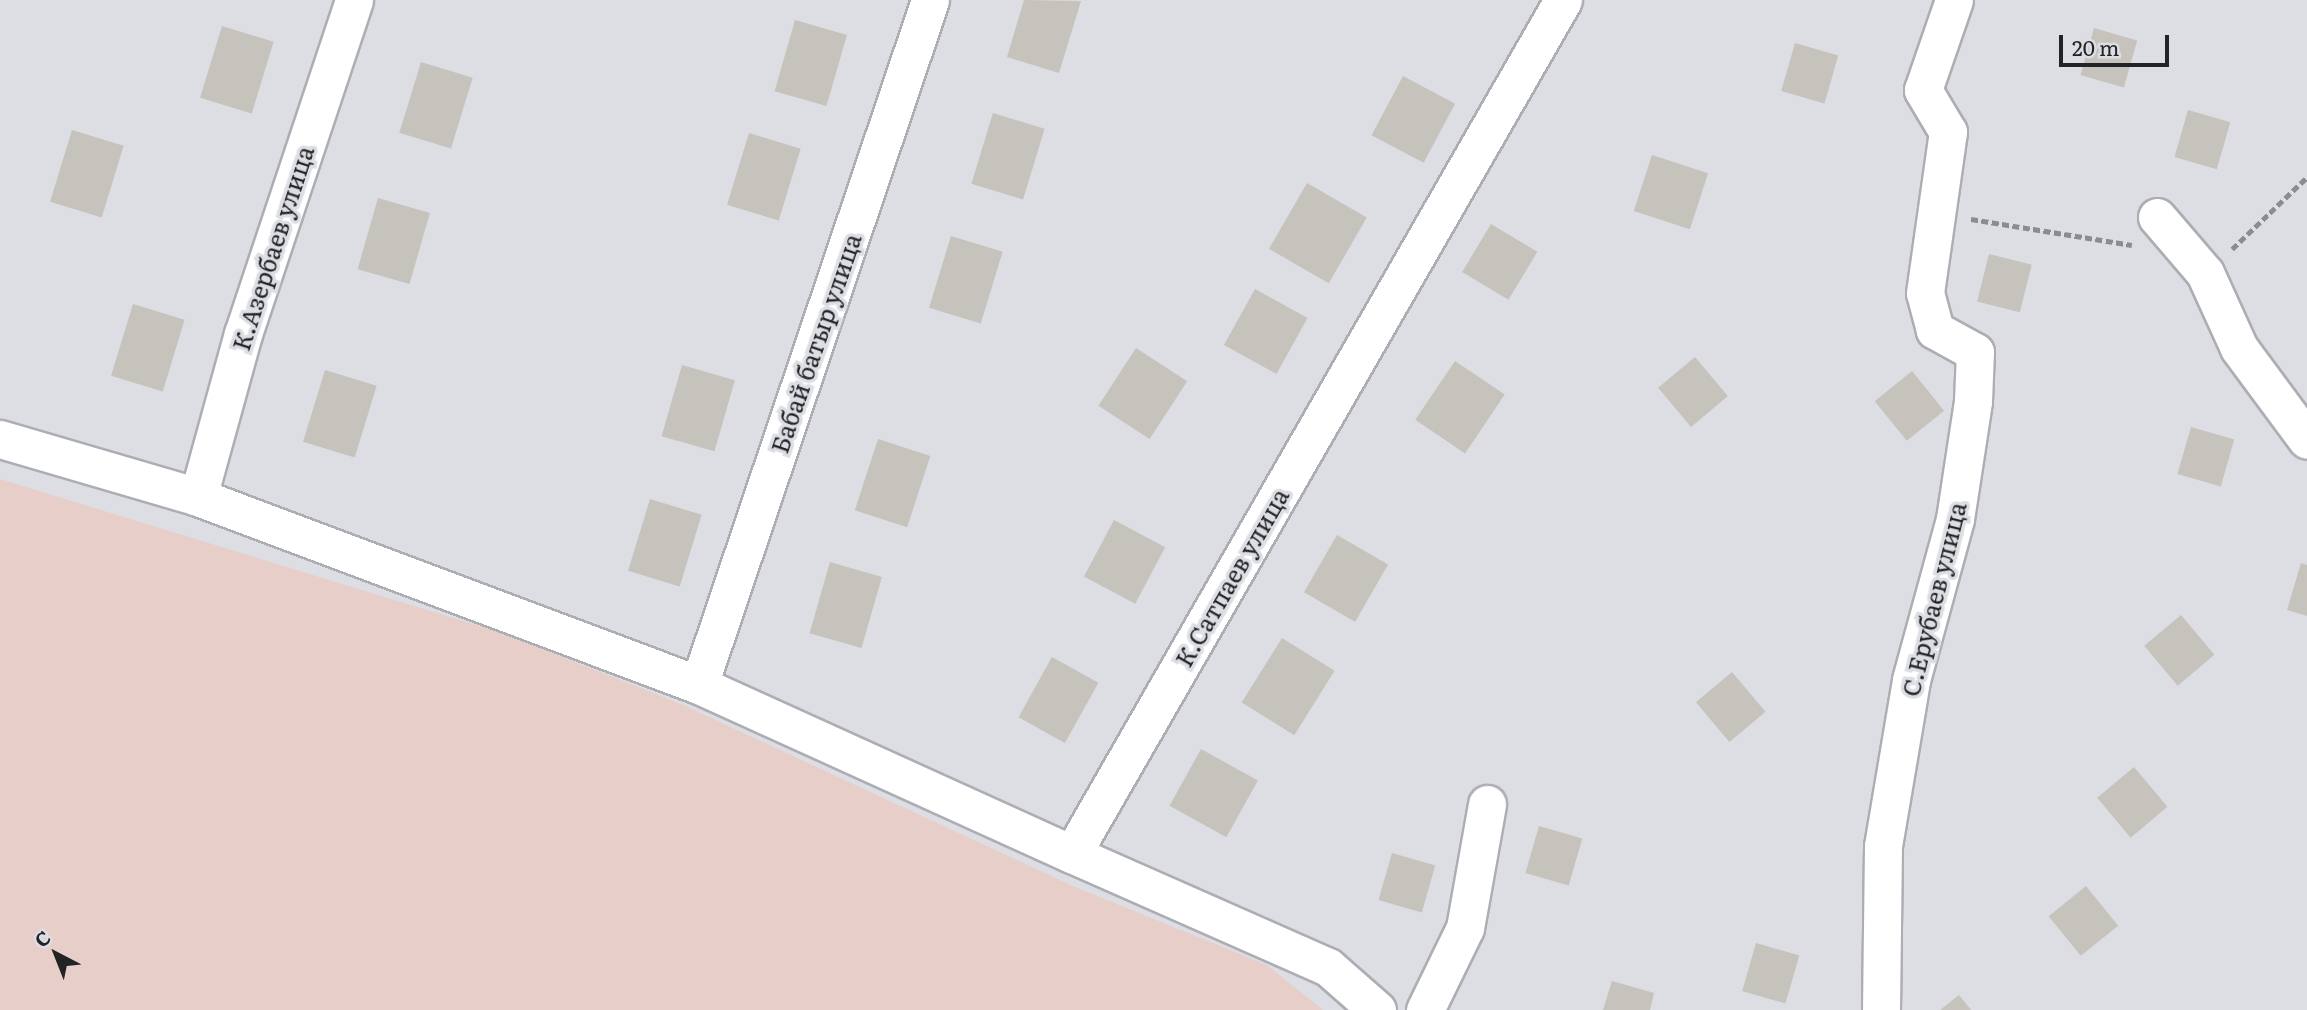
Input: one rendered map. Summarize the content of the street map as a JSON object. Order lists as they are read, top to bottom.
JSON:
{
  "streets": {
    "street": [
      "К.Азербаев улица",
      "Бабай батыр улица",
      "К.Сатпаев улица",
      "С.Ерубаев улица"
    ]
  },
  "scale_bar": "20 m",
  "north": "top left"
}
